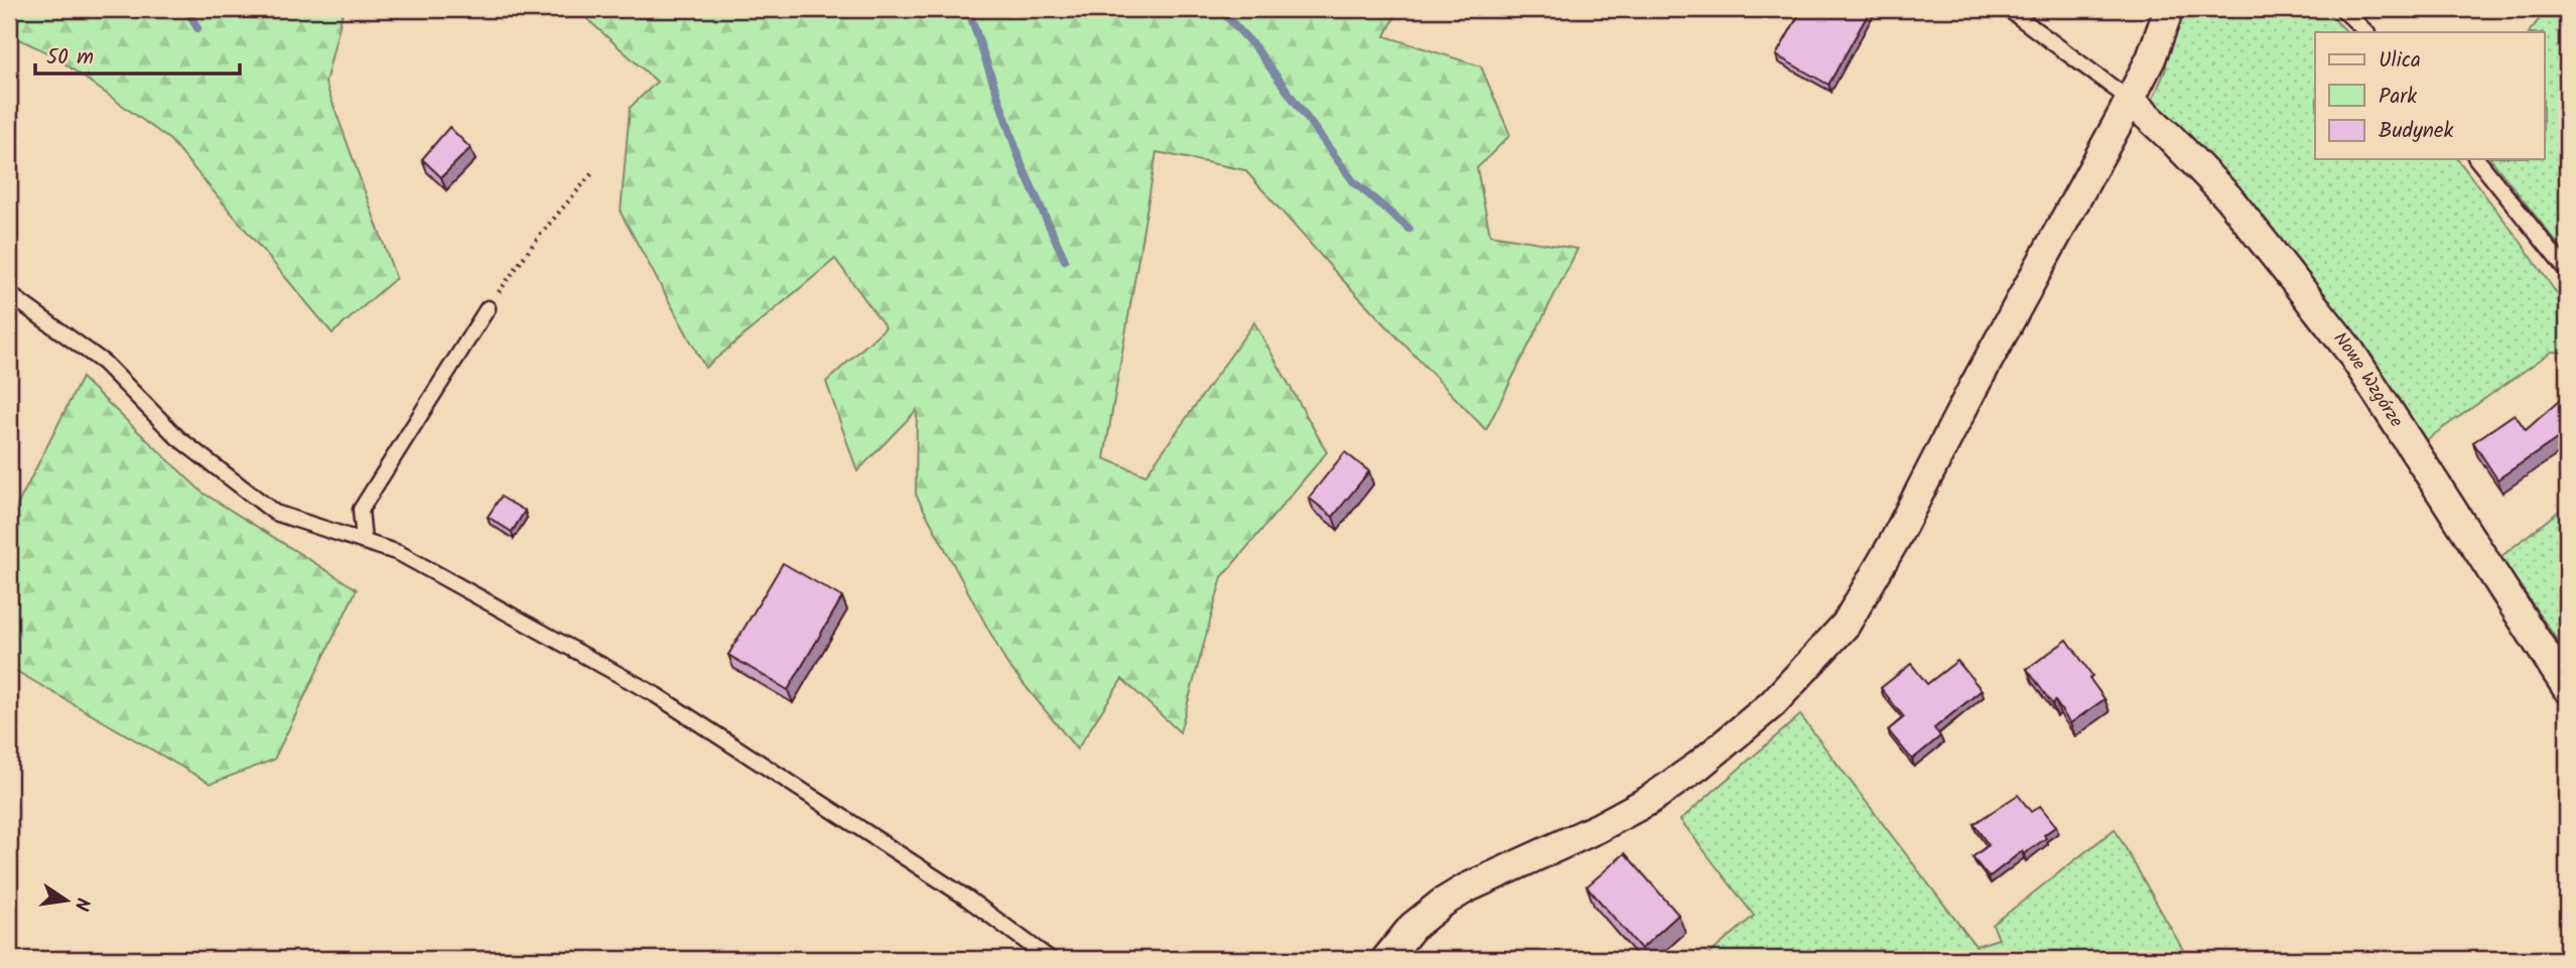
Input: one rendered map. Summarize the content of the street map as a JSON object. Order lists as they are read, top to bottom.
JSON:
{
  "streets": {
    "street": ["Nowe Wzgórze"]
  },
  "legend": ["Ulica", "Park", "Budynek"],
  "scale_bar": "50 m",
  "north": "right"
}
